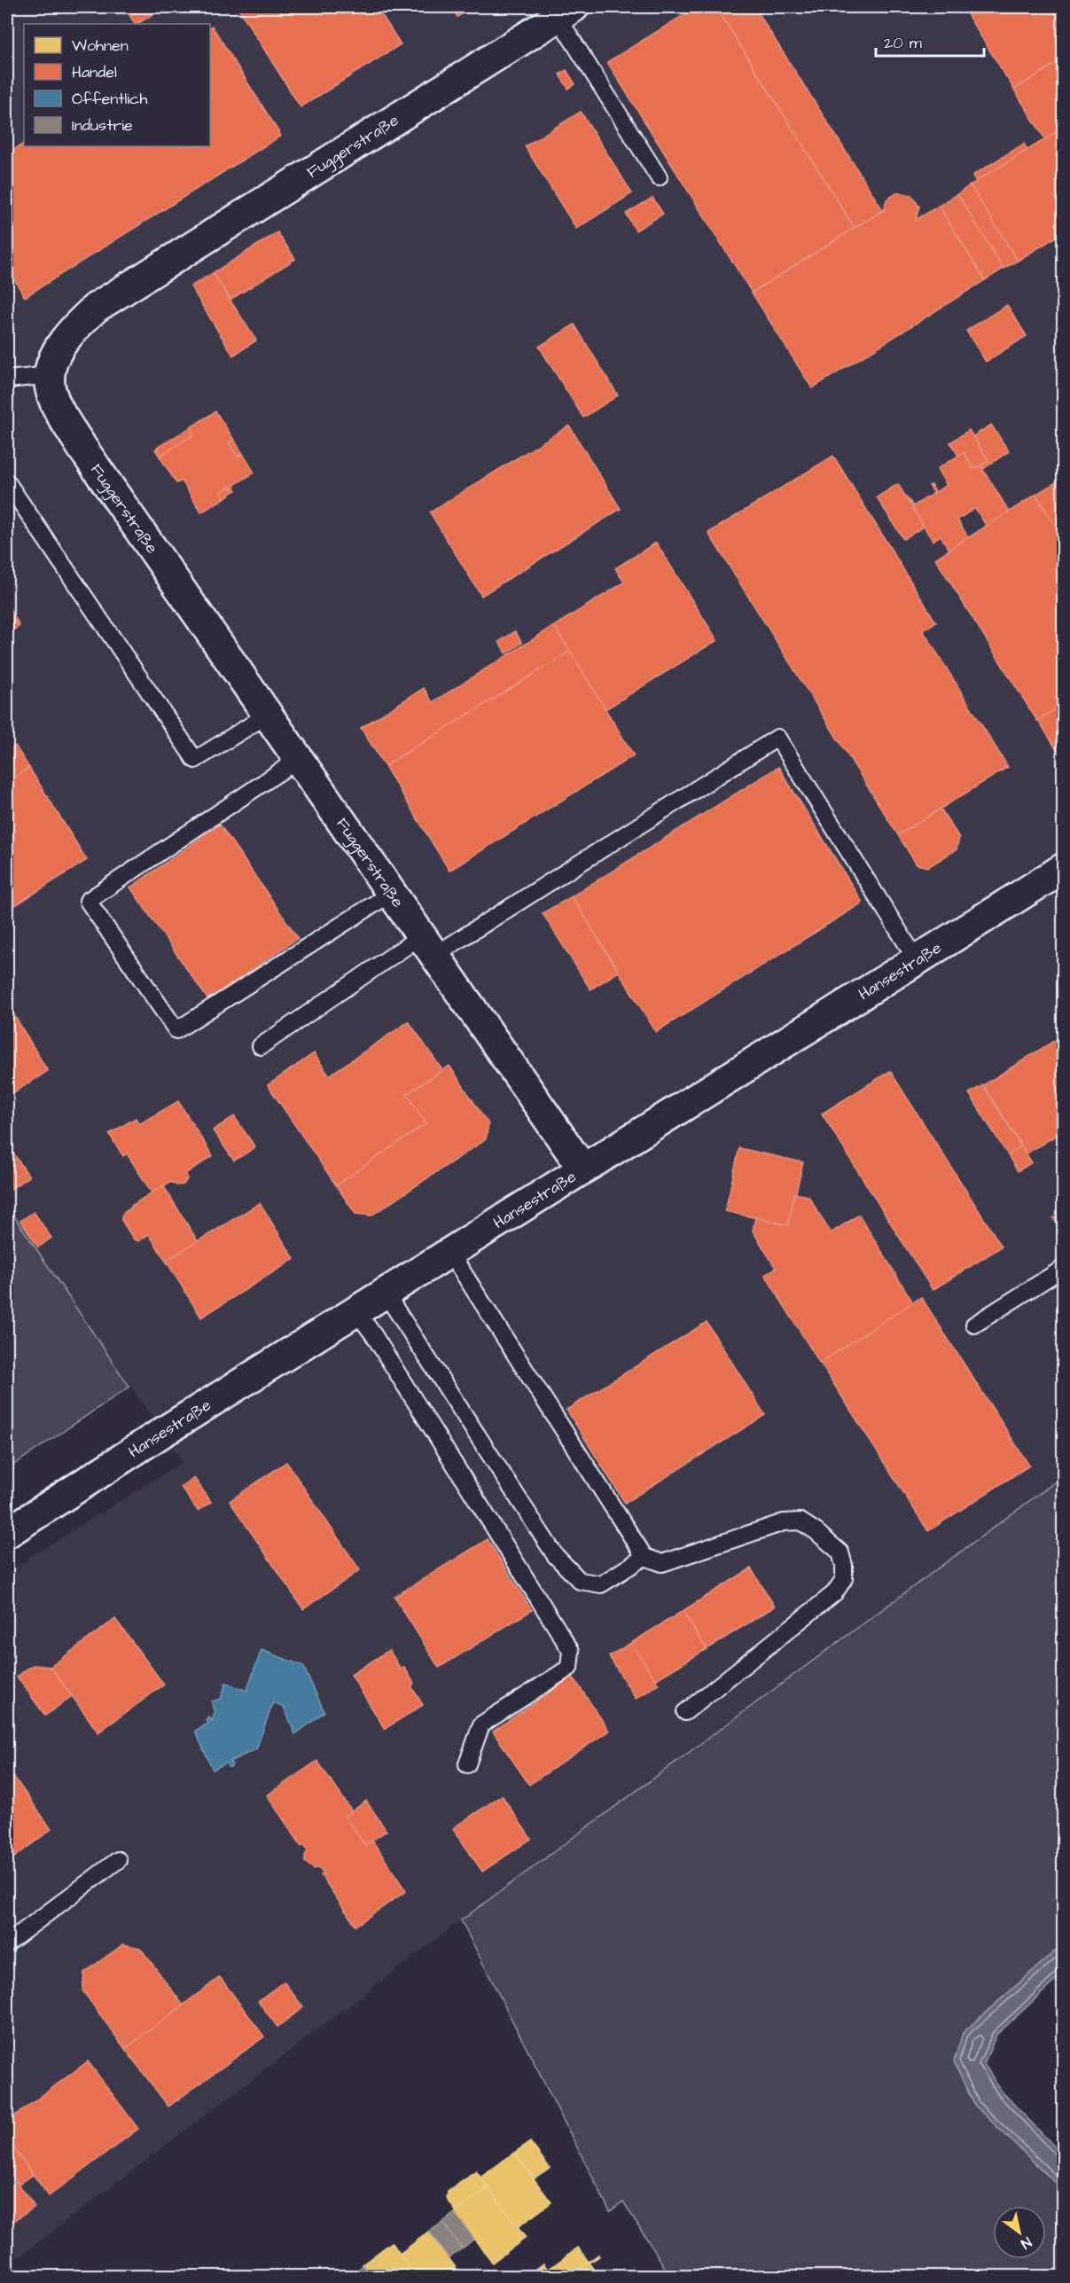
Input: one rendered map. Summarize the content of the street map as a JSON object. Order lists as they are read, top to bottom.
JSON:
{
  "streets": {
    "street": ["Fuggerstraße", "Hansestraße"]
  },
  "crossings": [
    ["Fuggerstraße", "Hansestraße"]
  ],
  "legend": [
    "Wohnen",
    "Handel",
    "Öffentlich",
    "Industrie"
  ],
  "scale_bar": "20 m",
  "north": "bottom right"
}
